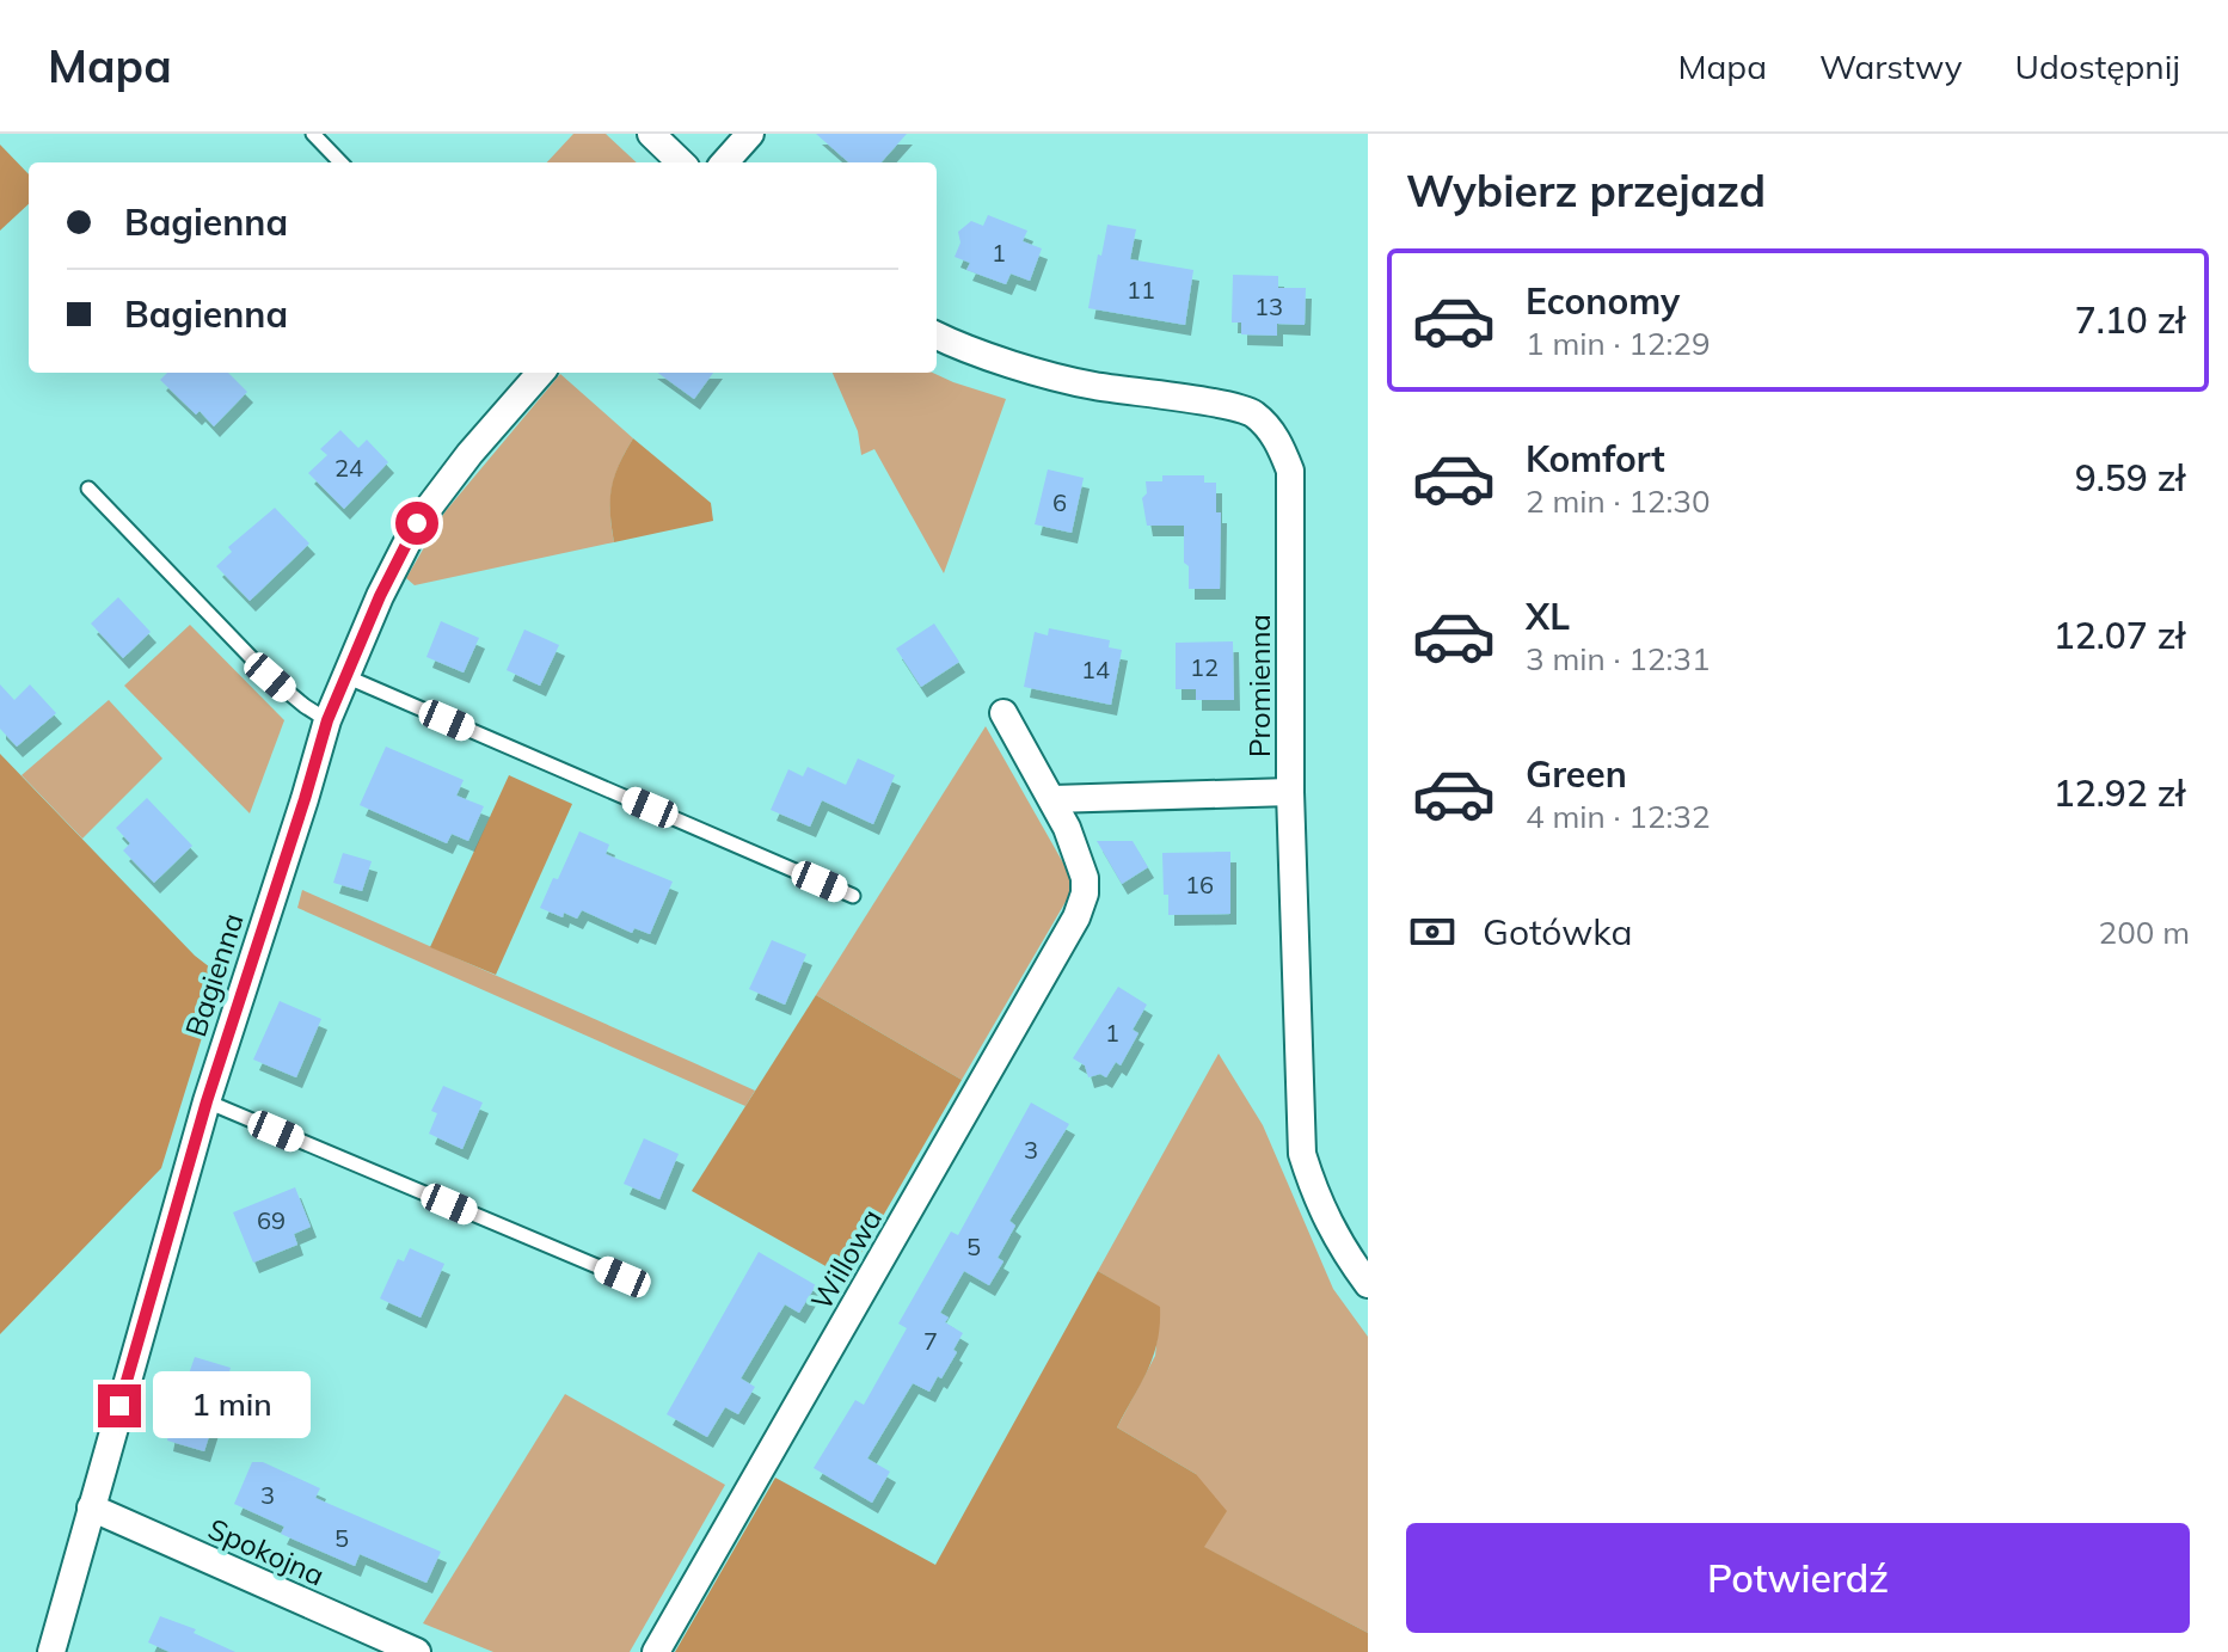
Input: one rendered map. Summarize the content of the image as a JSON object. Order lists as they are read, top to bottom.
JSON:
{
  "streets": {
    "street": [
      "Promienna",
      "Bagienna",
      "Willowa",
      "Spokojna"
    ]
  },
  "crossings": [
    ["Bagienna", "Spokojna"]
  ],
  "house_numbers": [
    "1",
    "11",
    "13",
    "24",
    "6",
    "12",
    "14",
    "16",
    "1",
    "3",
    "69",
    "5",
    "7",
    "3",
    "5"
  ],
  "page": {
    "header": "Mapa",
    "nav": ["Mapa", "Warstwy", "Udostępnij"],
    "heading": "Wybierz przejazd",
    "banner": ["Bagienna", "Bagienna"],
    "list": [
      {
        "name": "Economy",
        "note": "1 min · 12:29",
        "value": "7.10 zł"
      },
      {
        "name": "Komfort",
        "note": "2 min · 12:30",
        "value": "9.59 zł"
      },
      {
        "name": "XL",
        "note": "3 min · 12:31",
        "value": "12.07 zł"
      },
      {
        "name": "Green",
        "note": "4 min · 12:32",
        "value": "12.92 zł"
      }
    ],
    "pay": ["Gotówka", "200 m"],
    "bubble": "1 min",
    "buttons": "Potwierdź"
  }
}
